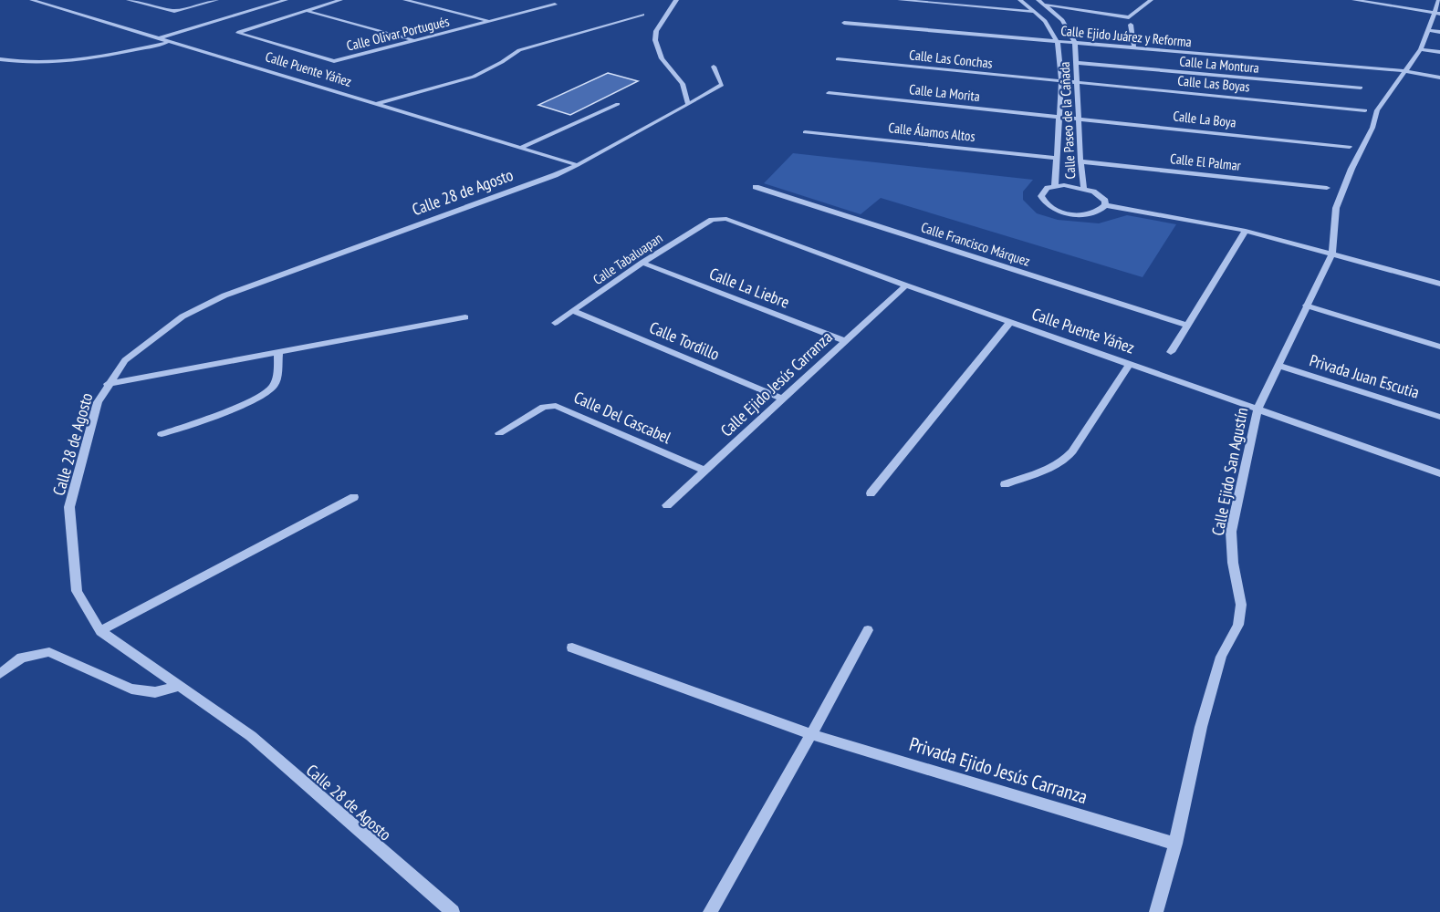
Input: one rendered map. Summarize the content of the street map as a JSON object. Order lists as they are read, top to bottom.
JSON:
{
  "streets": {
    "street": [
      "Calle Olivar Portugués",
      "Calle Ejido Juárez y Reforma",
      "Calle Las Conchas",
      "Calle La Montura",
      "Calle Puente Yáñez",
      "Calle Las Boyas",
      "Calle La Morita",
      "Calle La Boya",
      "Calle Paseo de la Cañada",
      "Calle Álamos Altos",
      "Calle El Palmar",
      "Calle 28 de Agosto",
      "Calle Francisco Márquez",
      "Calle Tabaluapan",
      "Calle La Liebre",
      "Calle Tordillo",
      "Privada Juan Escutia",
      "Calle Ejido Jesús Carranza",
      "Calle Del Cascabel",
      "Calle Ejido San Agustín",
      "Privada Ejido Jesús Carranza"
    ]
  },
  "crossings": [
    ["Calle Ejido Juárez y Reforma", "Calle Paseo de la Cañada"],
    ["Calle Ejido Juárez y Reforma", "Calle Ejido San Agustín"],
    ["Calle Las Conchas", "Calle Las Boyas"],
    ["Calle Las Conchas", "Calle Paseo de la Cañada"],
    ["Calle La Montura", "Calle Paseo de la Cañada"],
    ["Calle Puente Yáñez", "Calle 28 de Agosto"],
    ["Calle Puente Yáñez", "Calle Tabaluapan"],
    ["Calle Puente Yáñez", "Calle Ejido Jesús Carranza"],
    ["Calle Puente Yáñez", "Calle Ejido San Agustín"],
    ["Calle Las Boyas", "Calle Paseo de la Cañada"],
    ["Calle La Morita", "Calle La Boya"],
    ["Calle La Morita", "Calle Paseo de la Cañada"],
    ["Calle La Boya", "Calle Paseo de la Cañada"],
    ["Calle Paseo de la Cañada", "Calle Álamos Altos"],
    ["Calle Paseo de la Cañada", "Calle El Palmar"],
    ["Calle Tabaluapan", "Calle La Liebre"],
    ["Calle Tabaluapan", "Calle Tordillo"],
    ["Calle La Liebre", "Calle Ejido Jesús Carranza"],
    ["Calle Tordillo", "Calle Ejido Jesús Carranza"],
    ["Privada Juan Escutia", "Calle Ejido San Agustín"],
    ["Calle Ejido Jesús Carranza", "Calle Del Cascabel"],
    ["Calle Ejido San Agustín", "Privada Ejido Jesús Carranza"]
  ]
}
